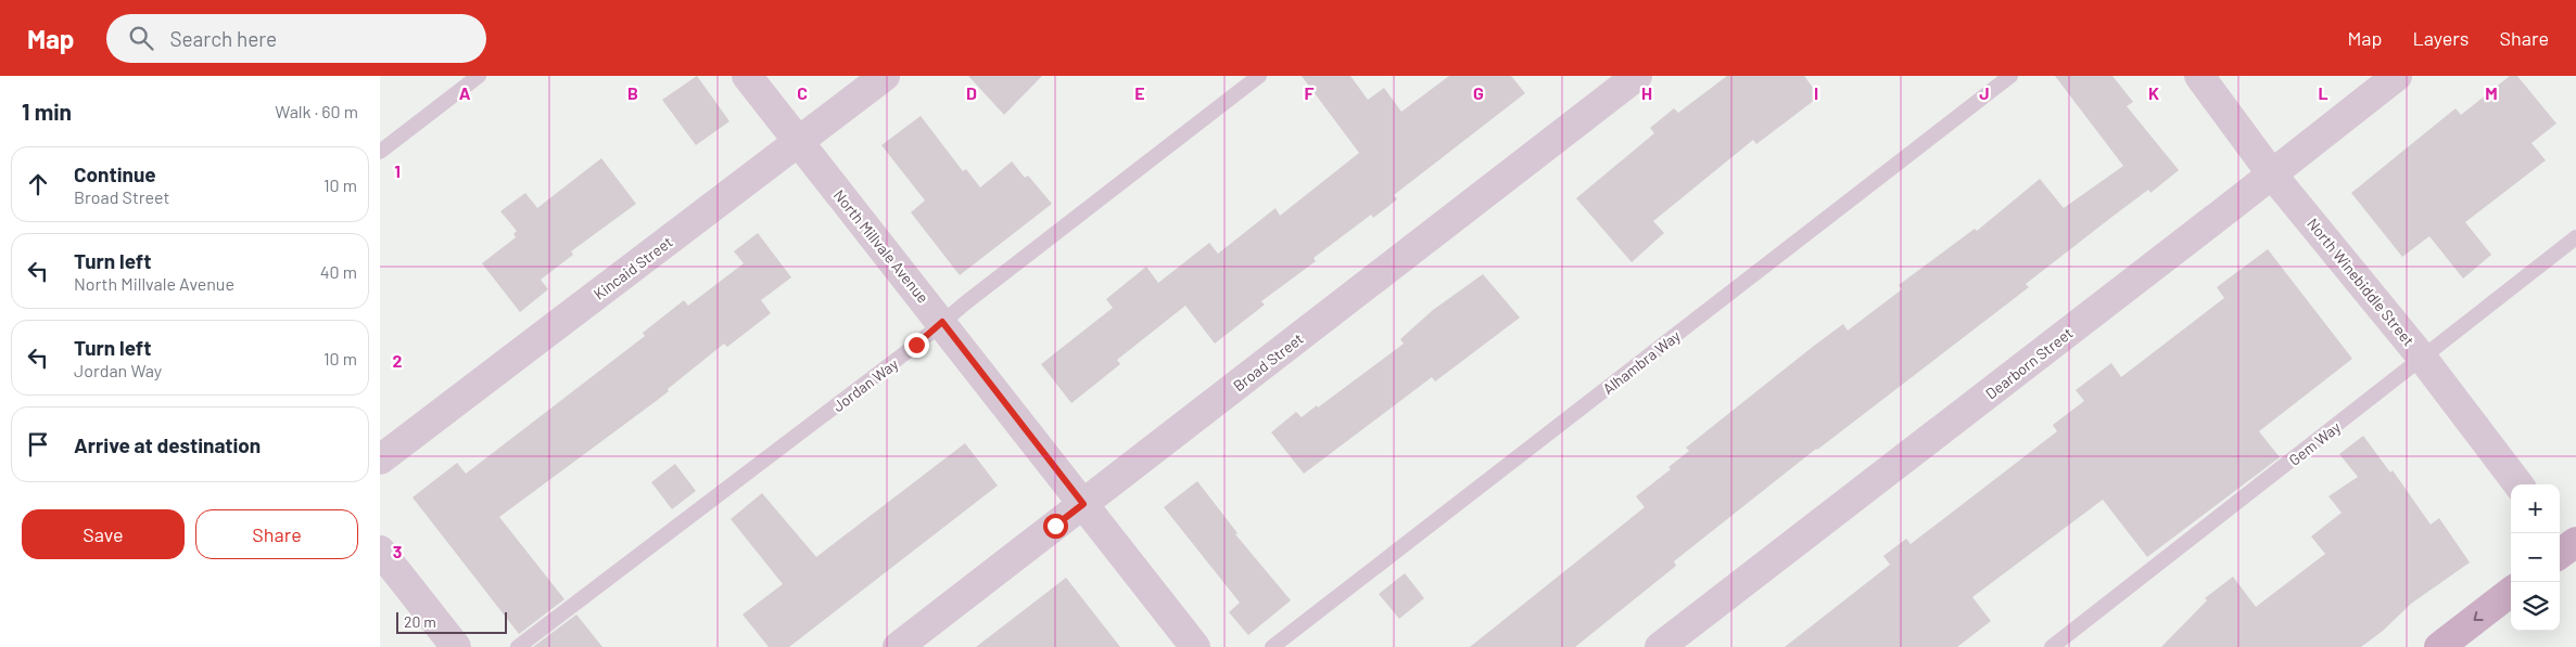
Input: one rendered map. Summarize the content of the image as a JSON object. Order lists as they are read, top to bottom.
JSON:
{
  "streets": {
    "street": [
      "North Millvale Avenue",
      "Kincaid Street",
      "North Winebiddle Street",
      "Broad Street",
      "Dearborn Street"
    ],
    "lane": ["Alhambra Way", "Jordan Way", "Gem Way"]
  },
  "crossings": [
    ["North Millvale Avenue", "Kincaid Street"],
    ["North Millvale Avenue", "Broad Street"],
    ["North Millvale Avenue", "Jordan Way"],
    ["North Winebiddle Street", "Dearborn Street"],
    ["North Winebiddle Street", "Gem Way"]
  ],
  "scale_bar": "20 m",
  "page": {
    "header": "Map",
    "search": "Search here",
    "nav": ["Map", "Layers", "Share"],
    "heading": ["1 min", "Walk · 60 m"],
    "list": [
      ["Continue", "Broad Street", "10 m"],
      ["Turn left", "North Millvale Avenue", "40 m"],
      ["Turn left", "Jordan Way", "10 m"],
      "Arrive at destination"
    ],
    "map_buttons": ["+", "−"],
    "buttons": ["Save", "Share"],
    "scale": "20 m"
  },
  "grid": {
    "columns": [
      "A",
      "B",
      "C",
      "D",
      "E",
      "F",
      "G",
      "H",
      "I",
      "J",
      "K",
      "L",
      "M"
    ],
    "rows": ["1", "2", "3"]
  }
}
